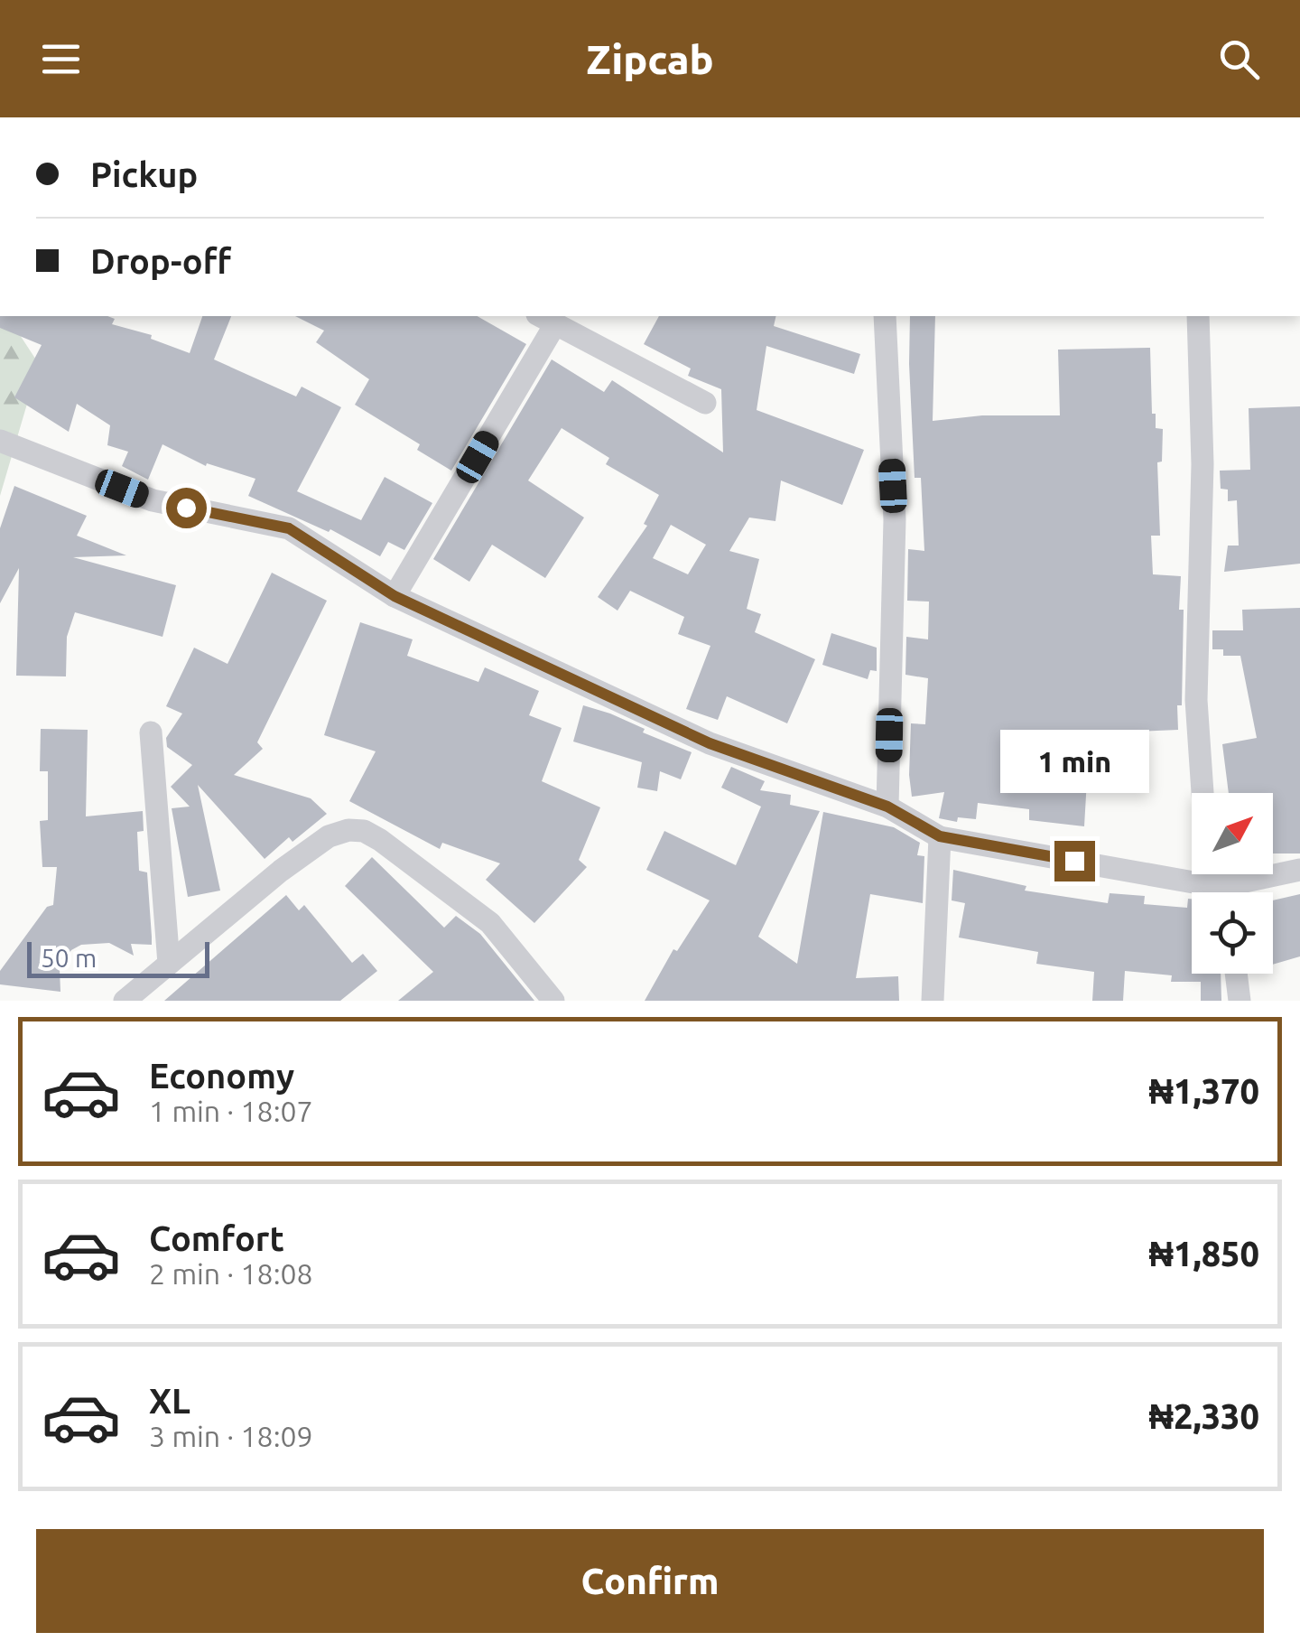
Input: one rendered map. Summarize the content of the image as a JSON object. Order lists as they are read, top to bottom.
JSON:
{
  "scale_bar": "50 m",
  "north": "top right",
  "page": {
    "header": "Zipcab",
    "banner": ["Pickup", "Drop-off"],
    "bubble": "1 min",
    "scale": "50 m",
    "list": [
      {
        "name": "Economy",
        "note": "1 min · 18:07",
        "value": "₦1,370"
      },
      {
        "name": "Comfort",
        "note": "2 min · 18:08",
        "value": "₦1,850"
      },
      {
        "name": "XL",
        "note": "3 min · 18:09",
        "value": "₦2,330"
      }
    ],
    "buttons": "Confirm"
  }
}
